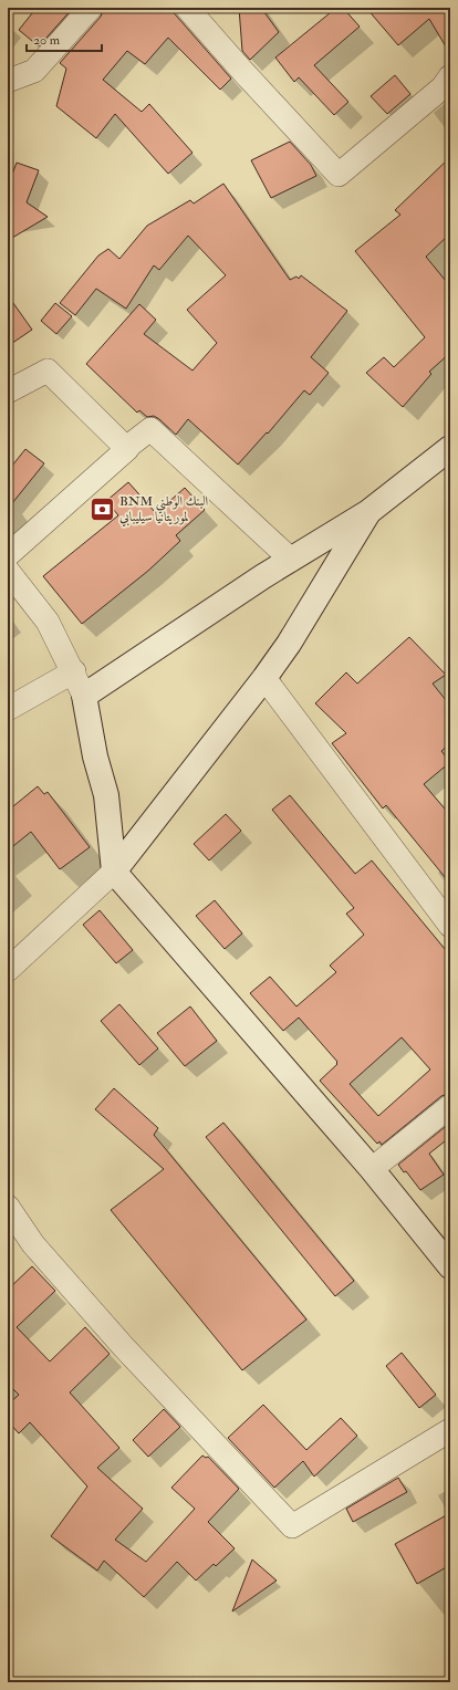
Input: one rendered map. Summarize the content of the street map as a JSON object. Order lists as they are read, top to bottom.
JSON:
{
  "places": {
    "bank": ["BNM البنك الوطني لموريتانيا سيليبابي"]
  },
  "scale_bar": "20 m"
}
